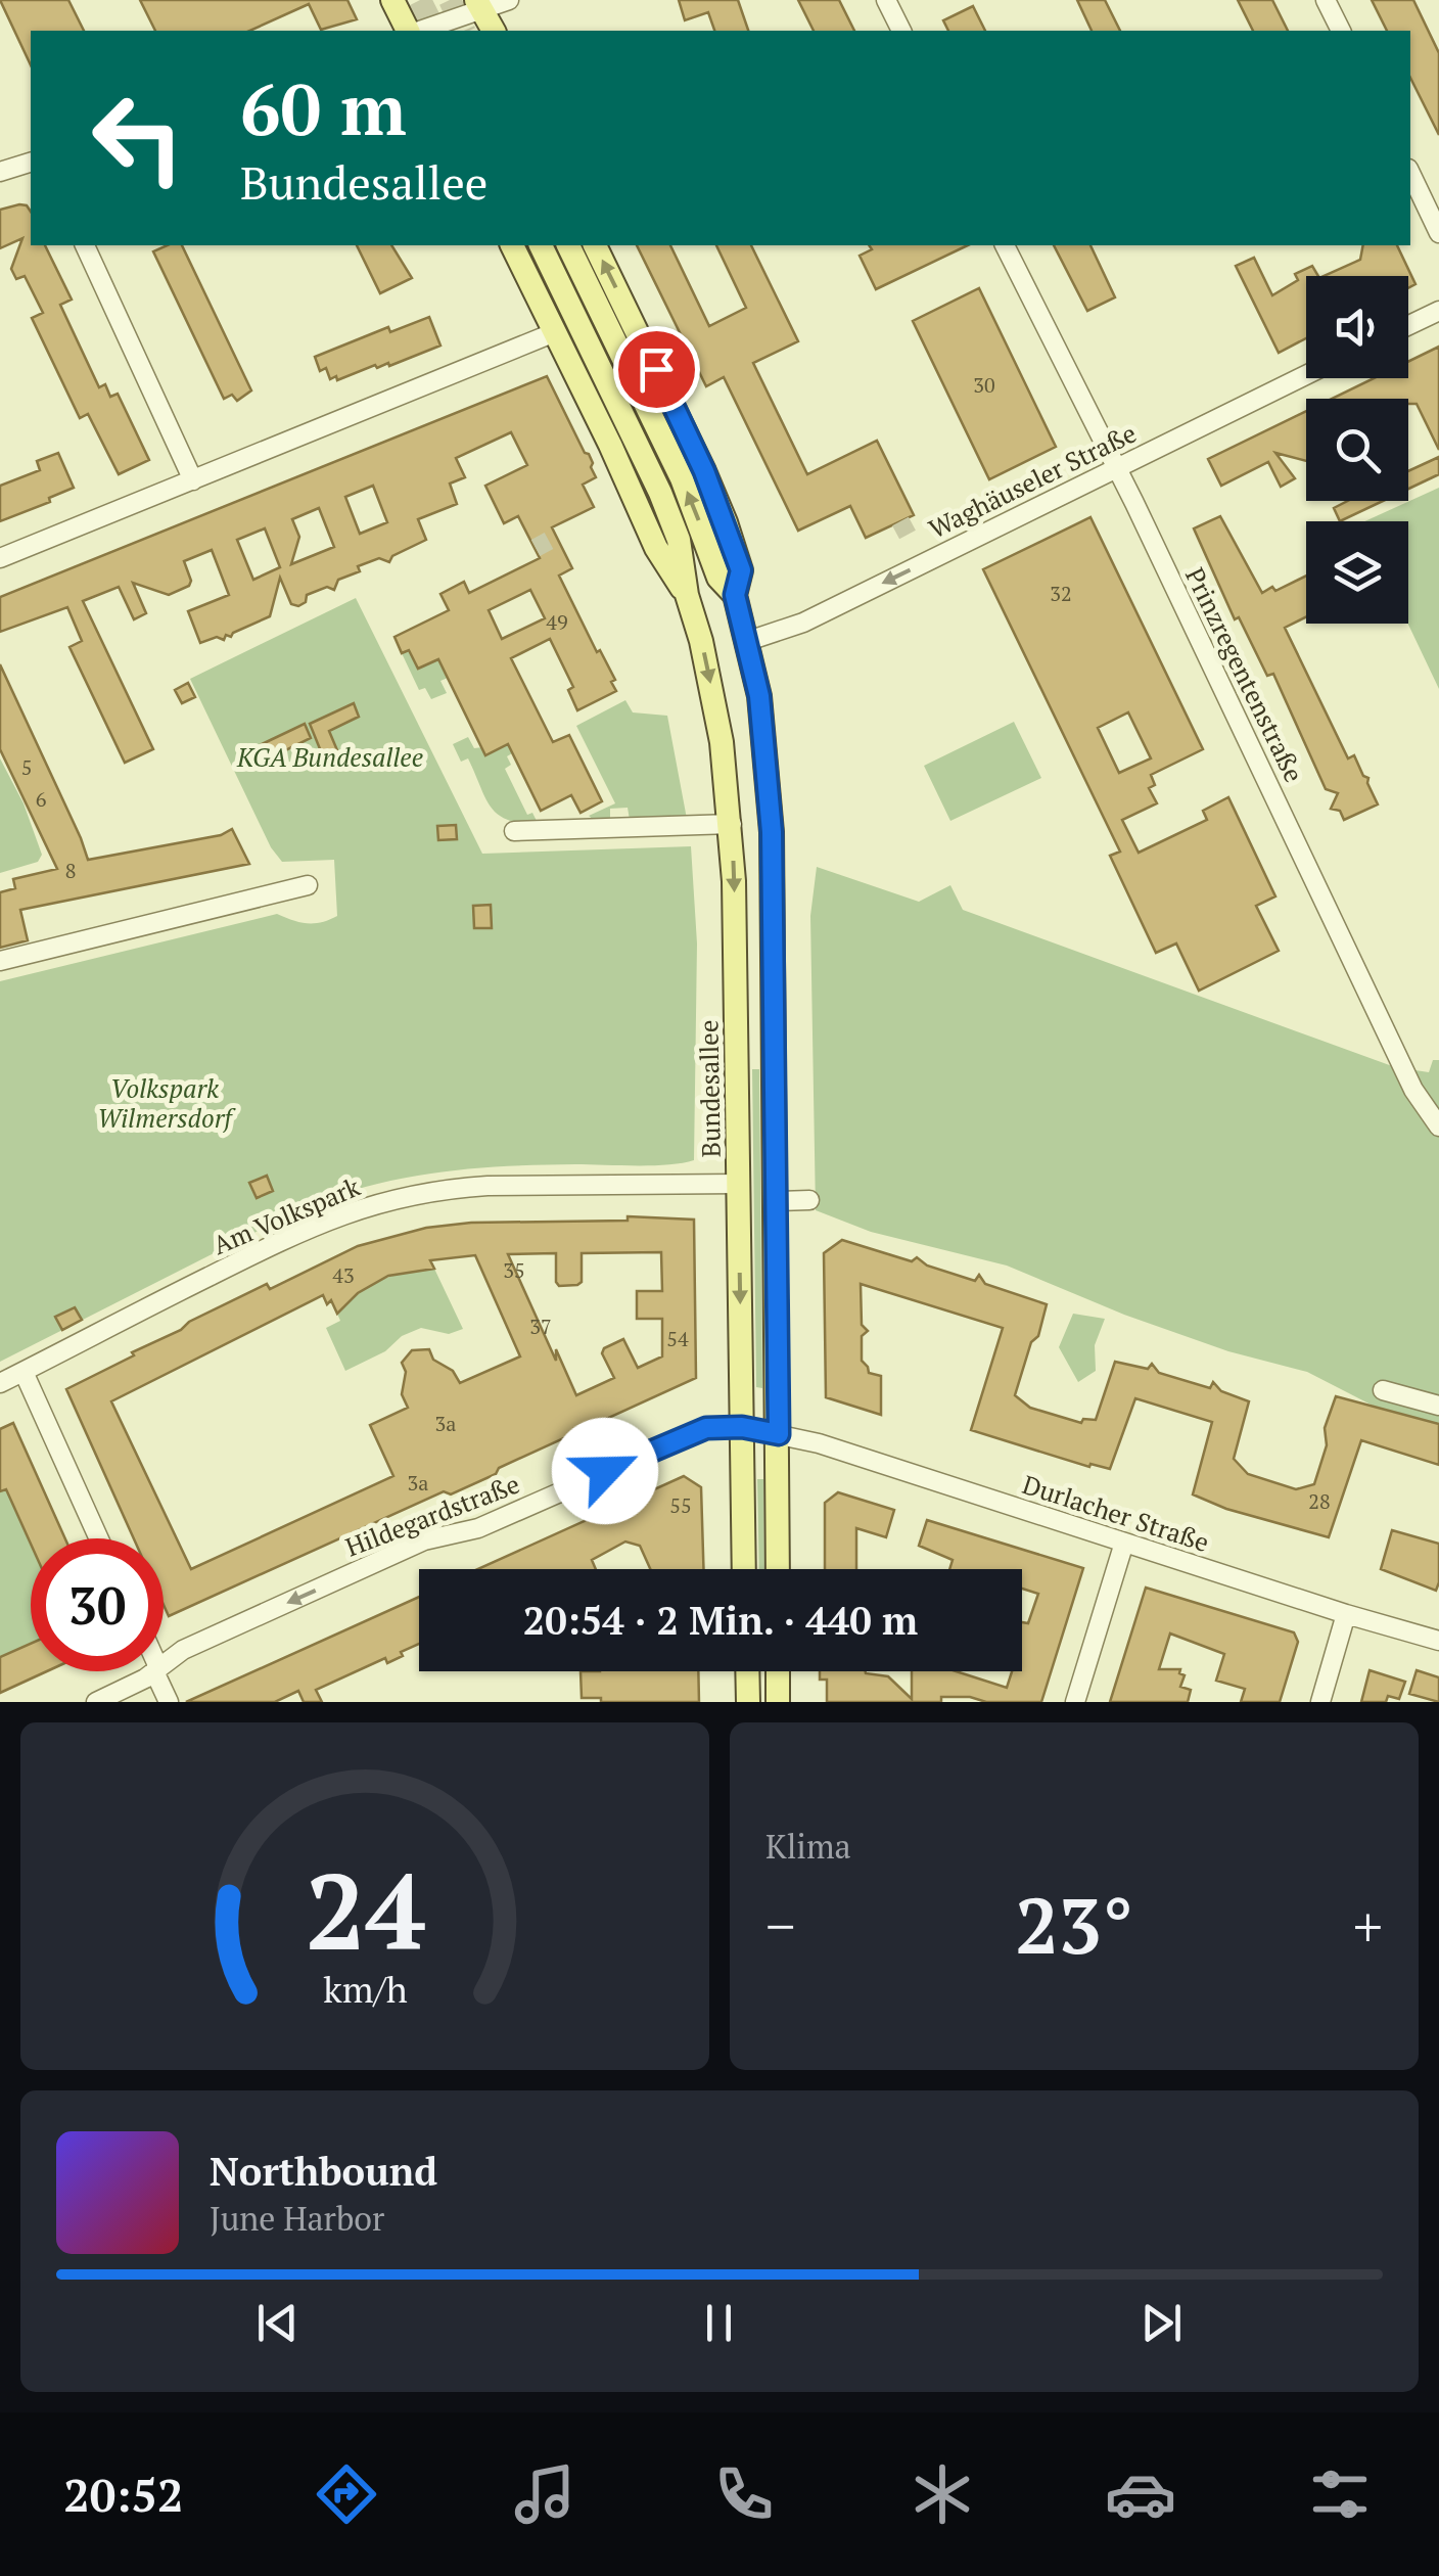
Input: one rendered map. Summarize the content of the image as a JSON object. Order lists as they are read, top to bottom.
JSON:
{
  "streets": {
    "main road": ["Bundesallee"],
    "street": [
      "Waghäuseler Straße",
      "Prinzregentenstraße",
      "Am Volkspark",
      "Durlacher Straße",
      "Hildegardstraße"
    ]
  },
  "crossings": [
    ["Waghäuseler Straße", "Prinzregentenstraße"],
    ["Bundesallee", "Am Volkspark"],
    ["Bundesallee", "Hildegardstraße"],
    ["Durlacher Straße", "Hildegardstraße"]
  ],
  "one_way": ["Waghäuseler Straße", "Hildegardstraße"],
  "parks": ["KGA Bundesallee", "Volkspark Wilmersdorf"],
  "house_numbers": [
    "30",
    "32",
    "49",
    "5",
    "6",
    "8",
    "35",
    "43",
    "37",
    "54",
    "3a",
    "3a",
    "28",
    "55"
  ],
  "page": {
    "turn": ["60 m", "Bundesallee"],
    "limit": "30",
    "trip": "20:54 · 2 Min. · 440 m",
    "tile": "Klima",
    "heat": ["−", "23°", "+"],
    "song": ["Northbound", "June Harbor"],
    "tabs": "20:52",
    "gauge": ["24", "km/h"]
  }
}
